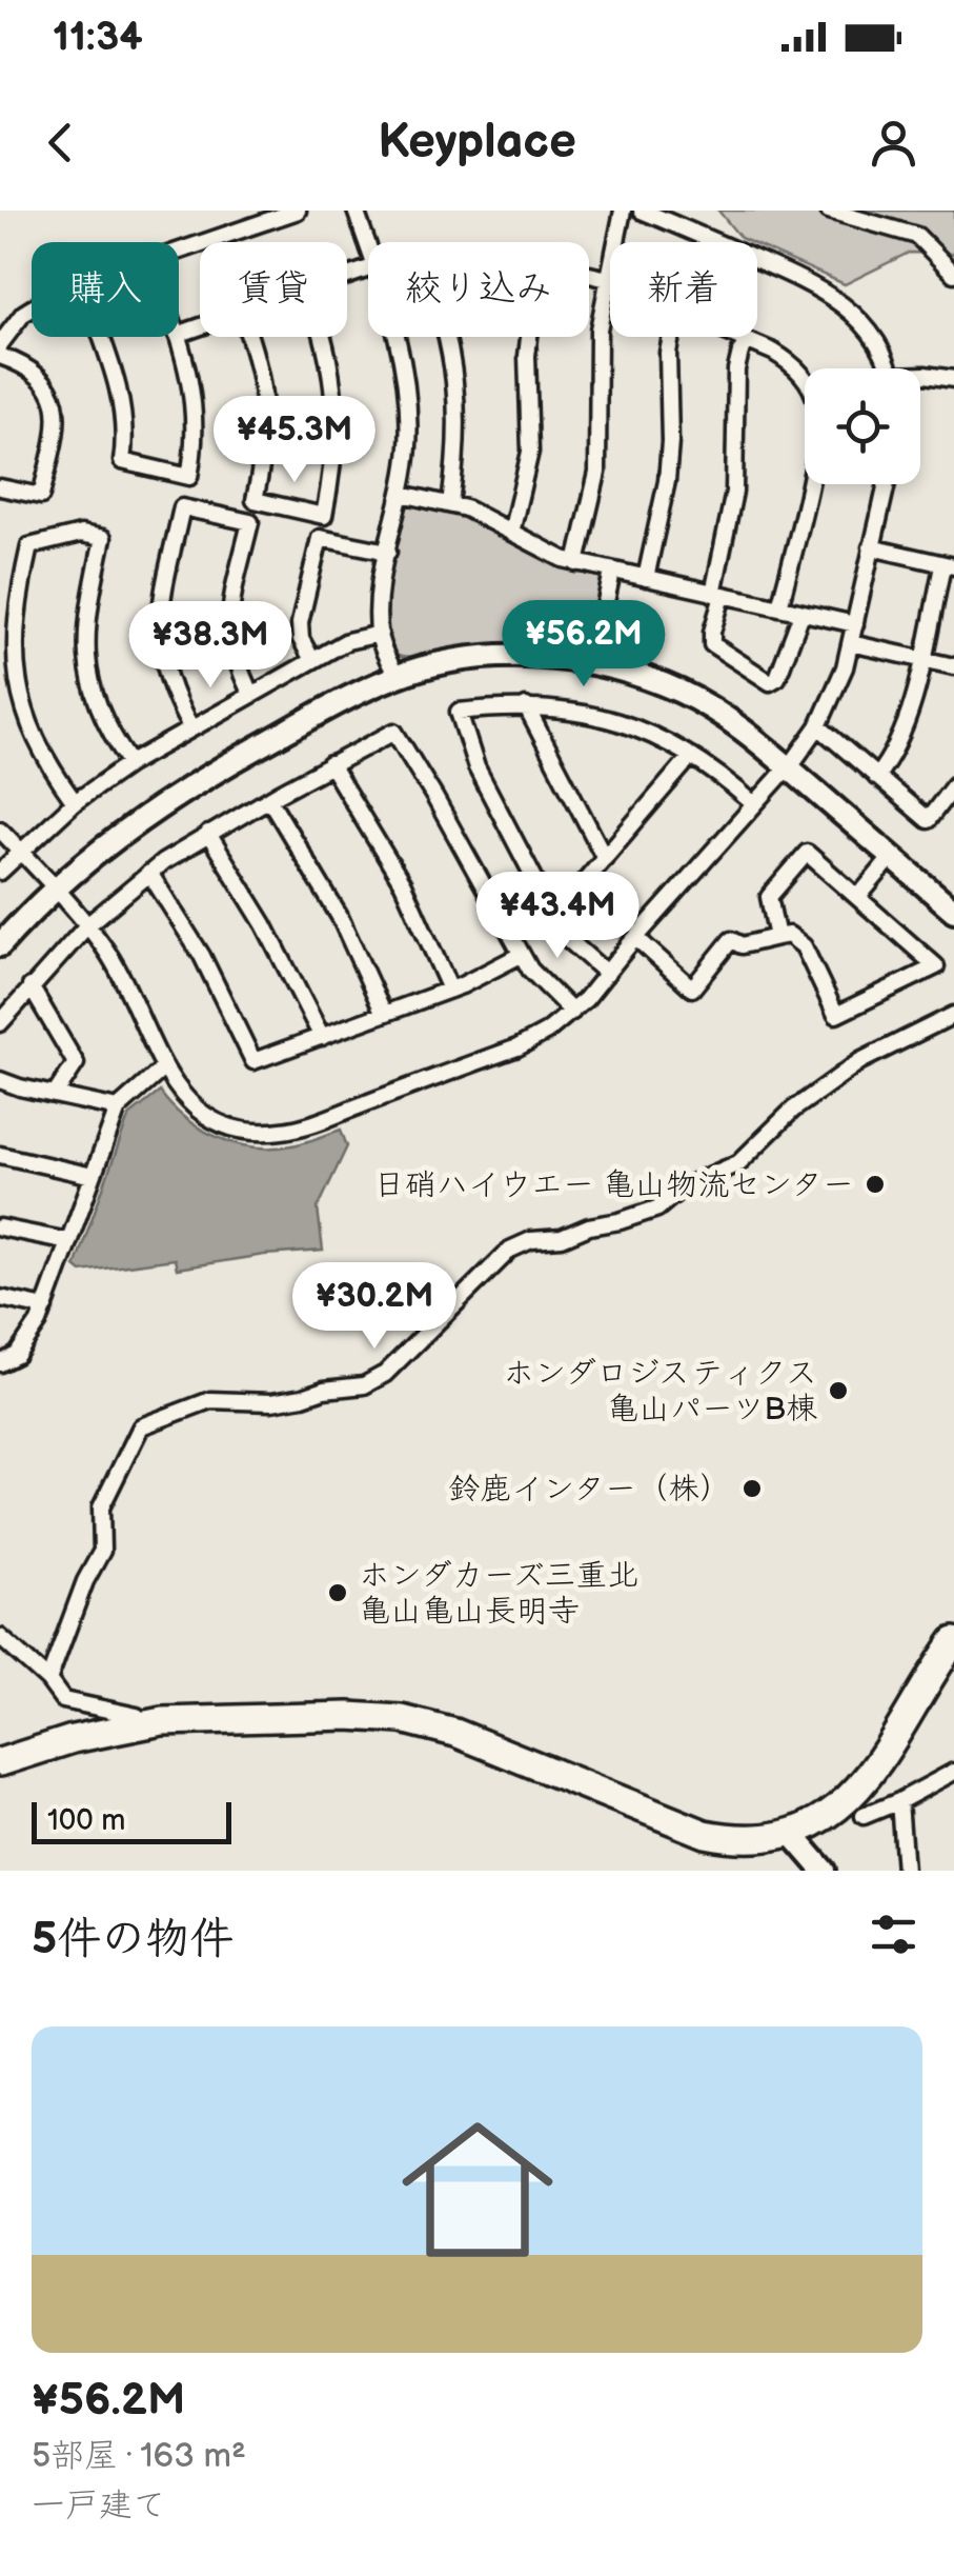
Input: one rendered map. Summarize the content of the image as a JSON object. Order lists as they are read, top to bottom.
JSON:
{
  "places": [
    "日硝ハイウエー 亀山物流センター",
    "ホンダロジスティクス 亀山パーツB棟",
    "鈴鹿インター（株）",
    "ホンダカーズ三重北 亀山亀山長明寺"
  ],
  "scale_bar": "100 m",
  "page": {
    "status": "11:34",
    "header": "Keyplace",
    "chip": [
      "購入",
      "賃貸",
      "絞り込み",
      "新着"
    ],
    "price": [
      "¥45.3M",
      "¥56.2M",
      "¥38.3M",
      "¥43.4M",
      "¥30.2M"
    ],
    "scale": "100 m",
    "heading": "5件の物件",
    "list": [
      {
        "name": "¥56.2M",
        "note": "5部屋 · 163 m² · 一戸建て"
      }
    ]
  }
}
